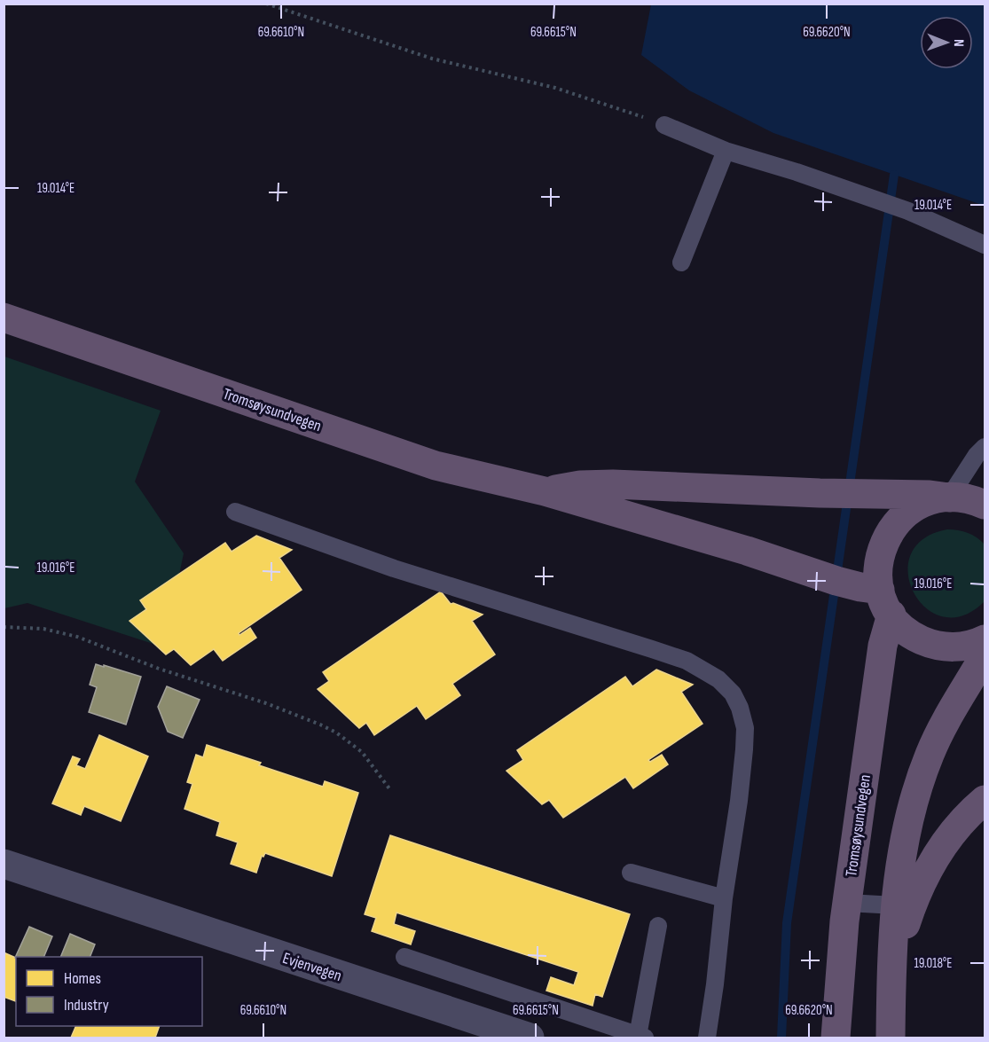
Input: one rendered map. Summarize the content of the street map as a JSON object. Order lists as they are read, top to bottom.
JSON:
{
  "streets": {
    "highway": ["Tromsøysundvegen"],
    "street": ["Evjenvegen"]
  },
  "legend": ["Homes", "Industry"],
  "north": "right",
  "coordinates": [
    "69.6610°N",
    "69.6615°N",
    "69.6620°N",
    "19.014°E",
    "19.016°E",
    "19.018°E"
  ]
}
